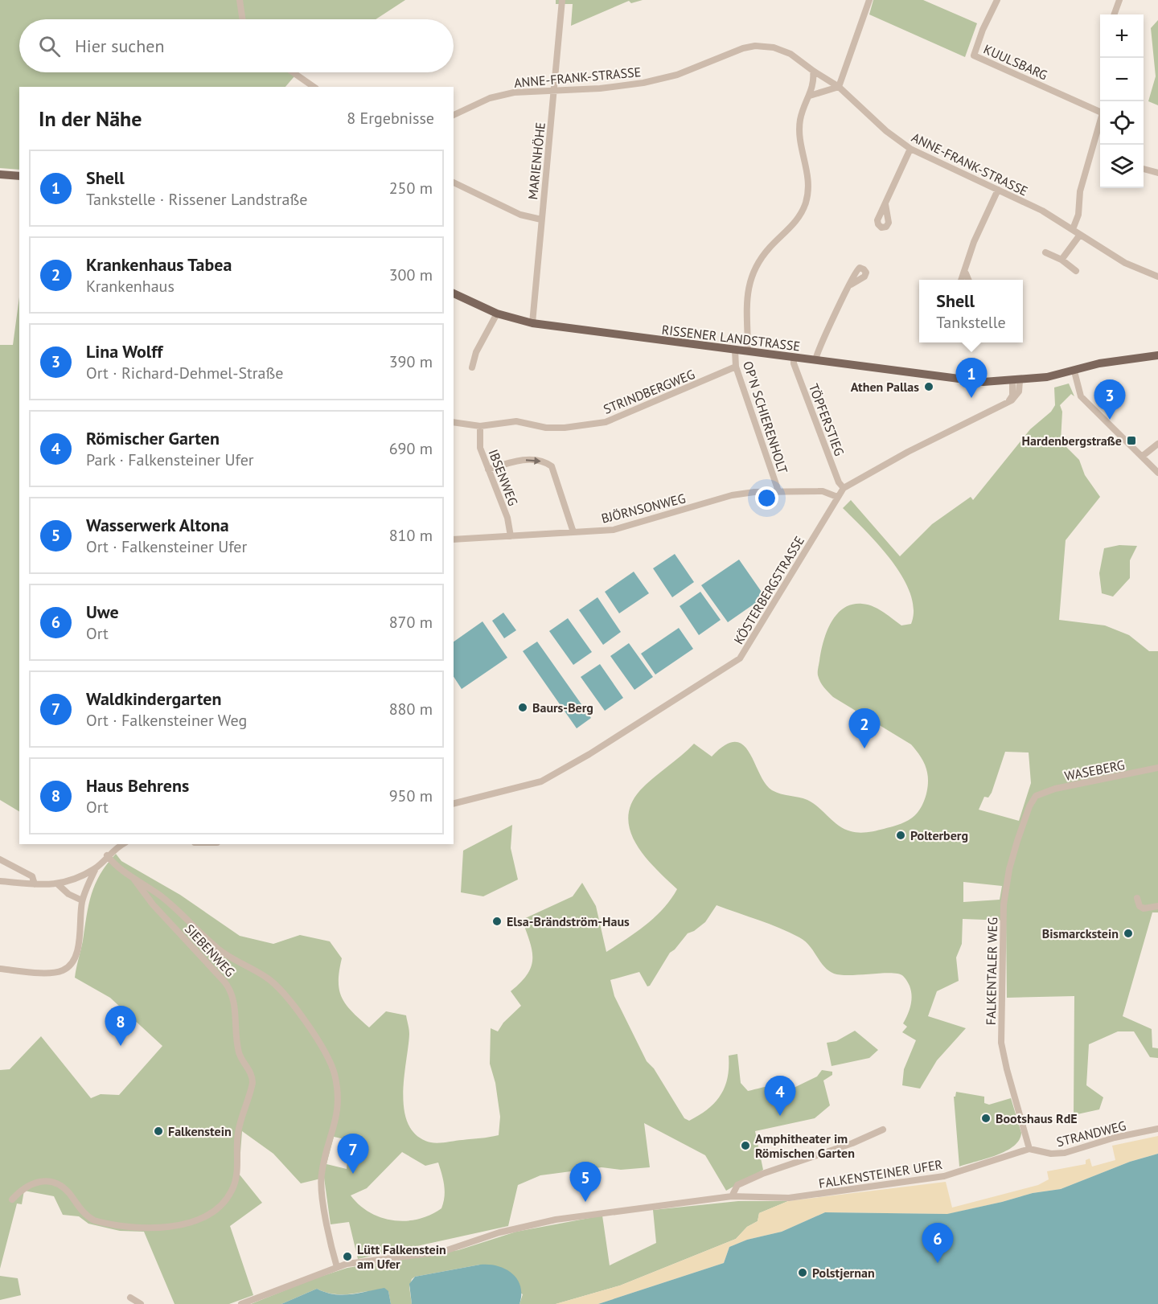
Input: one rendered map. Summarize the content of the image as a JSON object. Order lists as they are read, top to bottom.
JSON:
{
  "streets": {
    "main road": ["RISSENER LANDSTRASSE"],
    "street": [
      "KUULSBARG",
      "ANNE-FRANK-STRASSE",
      "MARIENHÖHE",
      "STRINDBERGWEG",
      "OP'N SCHIERENHOLT",
      "TÖPFERSTIEG",
      "IBSENWEG",
      "BJÖRNSONWEG",
      "KÖSTERBERGSTRASSE",
      "WASEBERG",
      "SIEBENWEG",
      "FALKENTALER WEG",
      "STRANDWEG",
      "FALKENSTEINER UFER"
    ]
  },
  "crossings": [
    ["ANNE-FRANK-STRASSE", "MARIENHÖHE"],
    ["MARIENHÖHE", "RISSENER LANDSTRASSE"],
    ["RISSENER LANDSTRASSE", "OP'N SCHIERENHOLT"],
    ["RISSENER LANDSTRASSE", "TÖPFERSTIEG"],
    ["RISSENER LANDSTRASSE", "KÖSTERBERGSTRASSE"],
    ["STRINDBERGWEG", "OP'N SCHIERENHOLT"],
    ["STRINDBERGWEG", "IBSENWEG"],
    ["OP'N SCHIERENHOLT", "BJÖRNSONWEG"],
    ["TÖPFERSTIEG", "KÖSTERBERGSTRASSE"],
    ["IBSENWEG", "BJÖRNSONWEG"],
    ["BJÖRNSONWEG", "KÖSTERBERGSTRASSE"],
    ["WASEBERG", "FALKENTALER WEG"],
    ["FALKENTALER WEG", "STRANDWEG"],
    ["FALKENTALER WEG", "FALKENSTEINER UFER"],
    ["STRANDWEG", "FALKENSTEINER UFER"]
  ],
  "places": {
    "other": [
      "Athen Pallas",
      "Baurs-Berg",
      "Polterberg",
      "Elsa-Brändström-Haus",
      "Bismarckstein",
      "Bootshaus RdE",
      "Falkenstein",
      "Amphitheater im Römischen Garten",
      "Lütt Falkenstein am Ufer",
      "Polstjernan"
    ],
    "transit": ["Hardenbergstraße"]
  },
  "page": {
    "map_buttons": ["+", "−"],
    "search": "Hier suchen",
    "heading": ["In der Nähe", "8 Ergebnisse"],
    "list": [
      {
        "mark": "1",
        "name": "Shell",
        "note": "Tankstelle · Rissener Landstraße",
        "value": "250 m"
      },
      {
        "mark": "2",
        "name": "Krankenhaus Tabea",
        "note": "Krankenhaus",
        "value": "300 m"
      },
      {
        "mark": "3",
        "name": "Lina Wolff",
        "note": "Ort · Richard-Dehmel-Straße",
        "value": "390 m"
      },
      {
        "mark": "4",
        "name": "Römischer Garten",
        "note": "Park · Falkensteiner Ufer",
        "value": "690 m"
      },
      {
        "mark": "5",
        "name": "Wasserwerk Altona",
        "note": "Ort · Falkensteiner Ufer",
        "value": "810 m"
      },
      {
        "mark": "6",
        "name": "Uwe",
        "note": "Ort",
        "value": "870 m"
      },
      {
        "mark": "7",
        "name": "Waldkindergarten",
        "note": "Ort · Falkensteiner Weg",
        "value": "880 m"
      },
      {
        "mark": "8",
        "name": "Haus Behrens",
        "note": "Ort",
        "value": "950 m"
      }
    ],
    "popup": ["Shell", "Tankstelle"],
    "pins": [
      "1",
      "3",
      "2",
      "8",
      "4",
      "7",
      "5",
      "6"
    ]
  }
}
